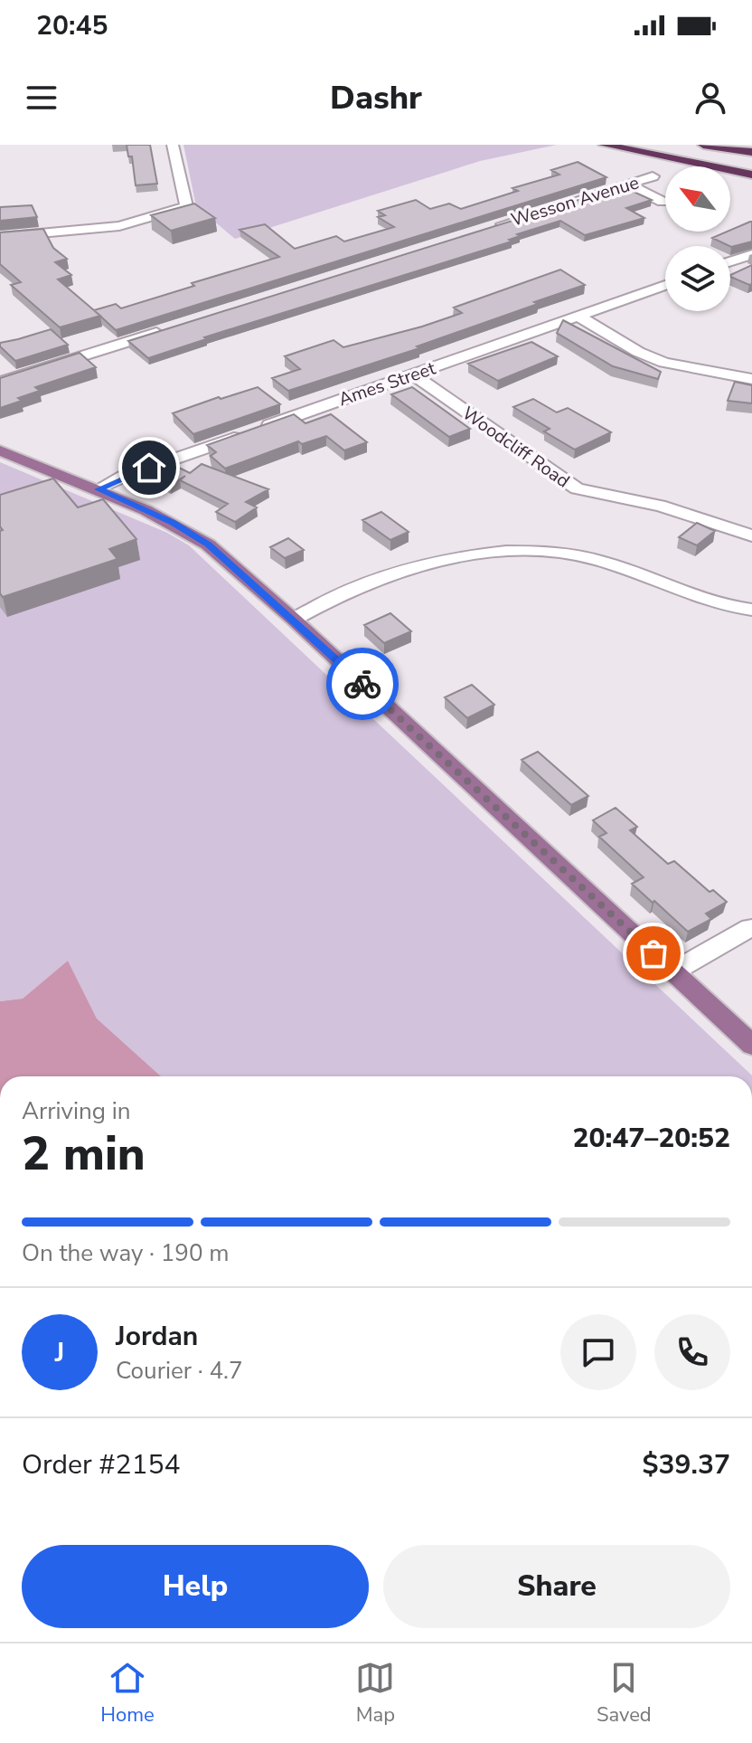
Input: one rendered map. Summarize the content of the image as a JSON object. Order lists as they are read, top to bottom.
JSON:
{
  "streets": {
    "street": ["Wesson Avenue", "Ames Street", "Woodcliff Road"]
  },
  "crossings": [
    ["Ames Street", "Woodcliff Road"]
  ],
  "north": "top left",
  "page": {
    "status": "20:45",
    "header": "Dashr",
    "heading": ["2 min", "Arriving in", "20:47–20:52"],
    "panel": [
      "Jordan",
      "Courier · 4.7",
      "Order #2154",
      "$39.37"
    ],
    "bar": "On the way · 190 m",
    "round": "J",
    "buttons": ["Help", "Share"],
    "tabs": ["Home", "Map", "Saved"]
  }
}
